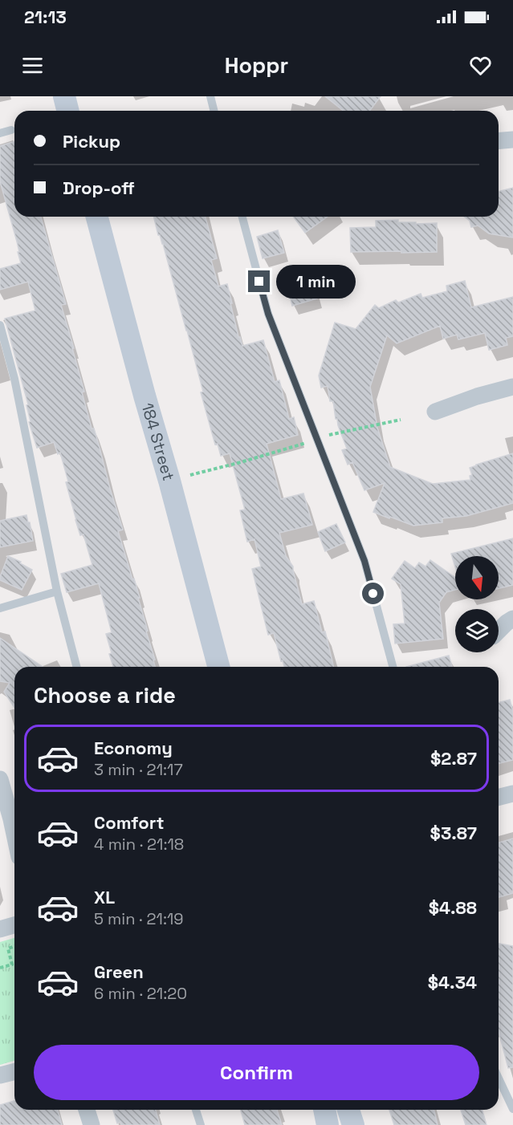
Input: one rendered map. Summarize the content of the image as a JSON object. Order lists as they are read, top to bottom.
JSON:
{
  "streets": {
    "main road": ["184 Street"]
  },
  "north": "bottom",
  "page": {
    "status": "21:13",
    "header": "Hoppr",
    "banner": ["Pickup", "Drop-off"],
    "bubble": "1 min",
    "heading": "Choose a ride",
    "list": [
      {
        "name": "Economy",
        "note": "3 min · 21:17",
        "value": "$2.87"
      },
      {
        "name": "Comfort",
        "note": "4 min · 21:18",
        "value": "$3.87"
      },
      {
        "name": "XL",
        "note": "5 min · 21:19",
        "value": "$4.88"
      },
      {
        "name": "Green",
        "note": "6 min · 21:20",
        "value": "$4.34"
      }
    ],
    "buttons": "Confirm"
  }
}
